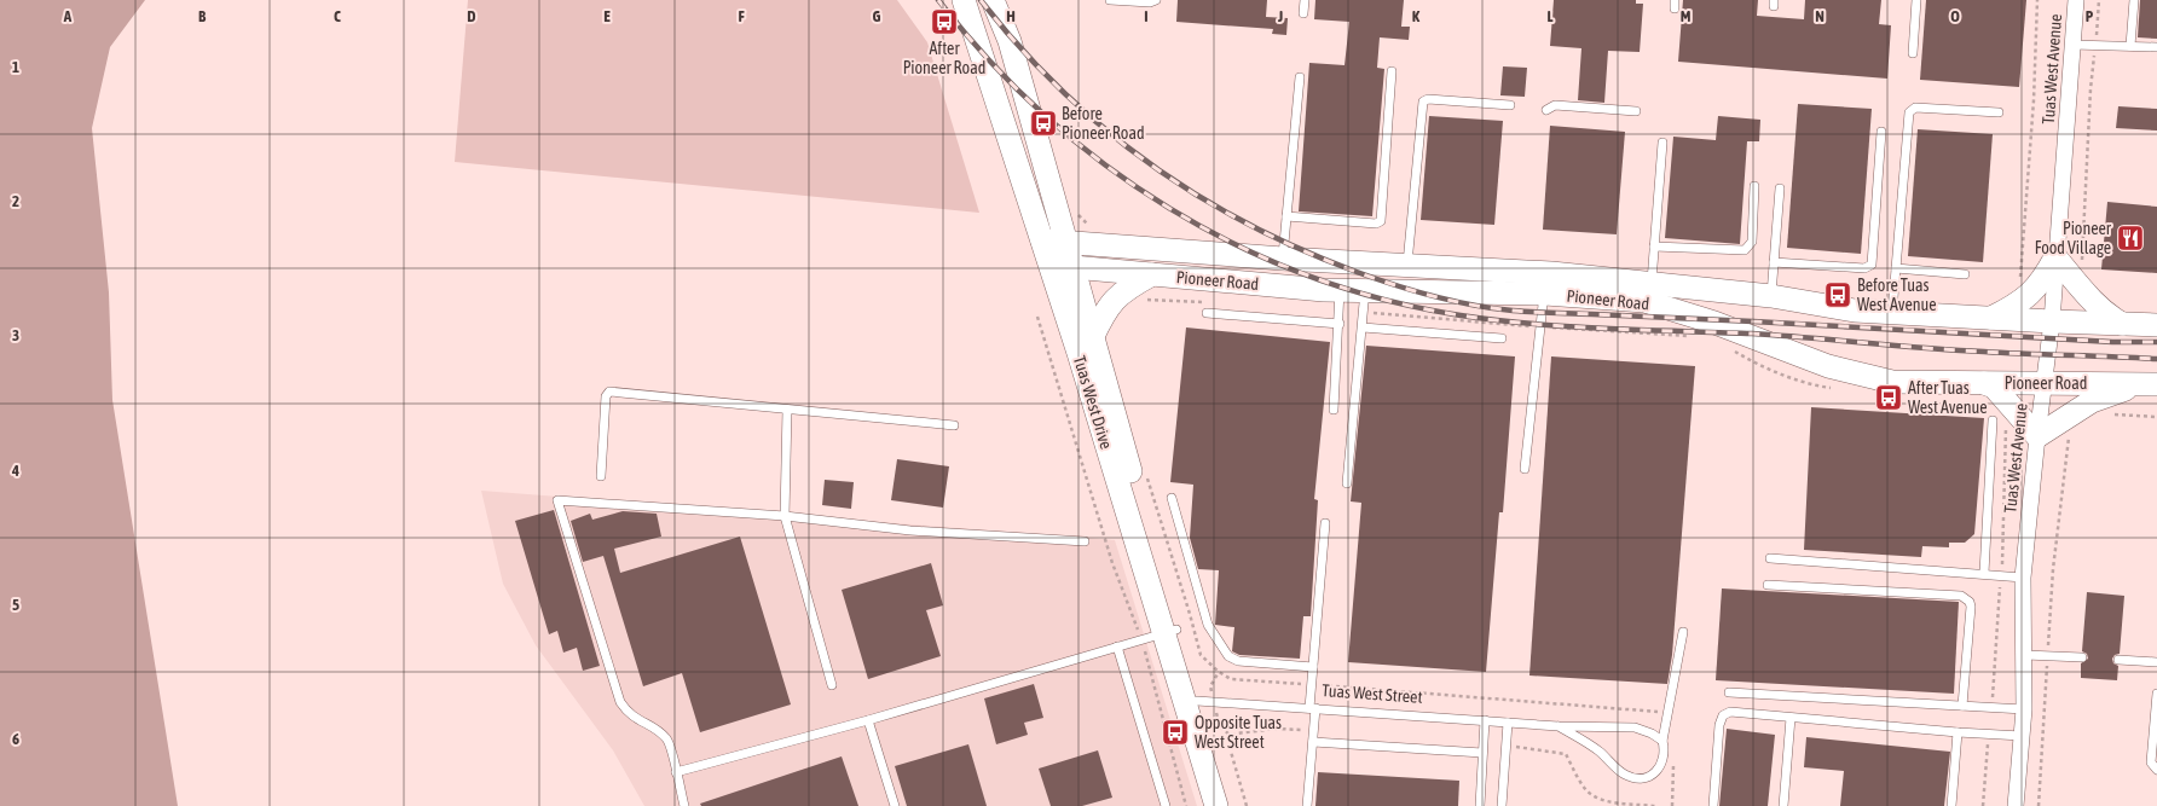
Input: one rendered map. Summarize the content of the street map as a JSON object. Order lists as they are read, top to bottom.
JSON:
{
  "streets": {
    "street": ["Tuas West Avenue", "Pioneer Road", "Tuas West Drive"],
    "lane": ["Tuas West Street"]
  },
  "crossings": [
    ["Tuas West Avenue", "Pioneer Road"],
    ["Pioneer Road", "Tuas West Drive"],
    ["Tuas West Drive", "Tuas West Street"]
  ],
  "places": {
    "bus stop": [
      "After Pioneer Road",
      "Before Pioneer Road",
      "Before Tuas West Avenue",
      "After Tuas West Avenue",
      "Opposite Tuas West Street"
    ],
    "restaurant": ["Pioneer Food Village"]
  },
  "grid": {
    "columns": [
      "A",
      "B",
      "C",
      "D",
      "E",
      "F",
      "G",
      "H",
      "I",
      "J",
      "K",
      "L",
      "M",
      "N",
      "O",
      "P"
    ],
    "rows": [
      "1",
      "2",
      "3",
      "4",
      "5",
      "6"
    ]
  }
}
